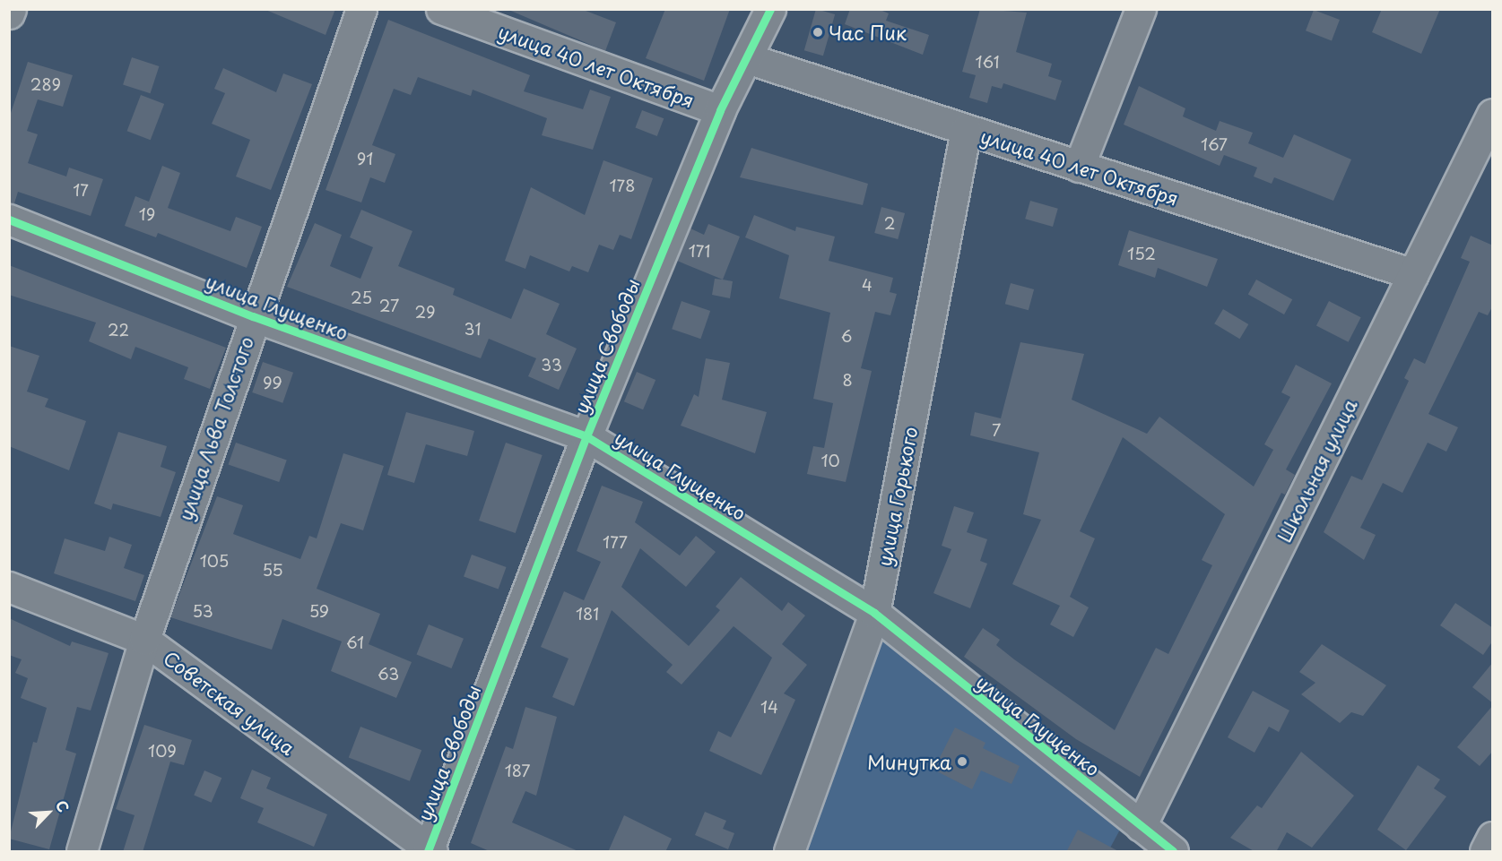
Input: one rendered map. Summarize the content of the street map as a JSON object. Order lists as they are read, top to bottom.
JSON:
{
  "streets": {
    "street": [
      "улица 40 лет Октября",
      "улица Глущенко",
      "улица Свободы",
      "улица Льва Толстого",
      "Школьная улица",
      "улица Горького",
      "Советская улица"
    ]
  },
  "crossings": [
    ["улица 40 лет Октября", "улица Свободы"],
    ["улица 40 лет Октября", "Школьная улица"],
    ["улица 40 лет Октября", "улица Горького"],
    ["улица Глущенко", "улица Свободы"],
    ["улица Глущенко", "улица Льва Толстого"],
    ["улица Глущенко", "Школьная улица"],
    ["улица Глущенко", "улица Горького"],
    ["улица Свободы", "Советская улица"],
    ["улица Льва Толстого", "Советская улица"]
  ],
  "places": ["Час Пик", "Минутка"],
  "house_numbers": [
    "161",
    "289",
    "167",
    "91",
    "178",
    "17",
    "19",
    "2",
    "171",
    "152",
    "4",
    "25",
    "27",
    "29",
    "31",
    "22",
    "6",
    "33",
    "8",
    "99",
    "7",
    "10",
    "177",
    "105",
    "55",
    "53",
    "59",
    "181",
    "61",
    "63",
    "14",
    "109",
    "187"
  ],
  "north": "top right"
}
